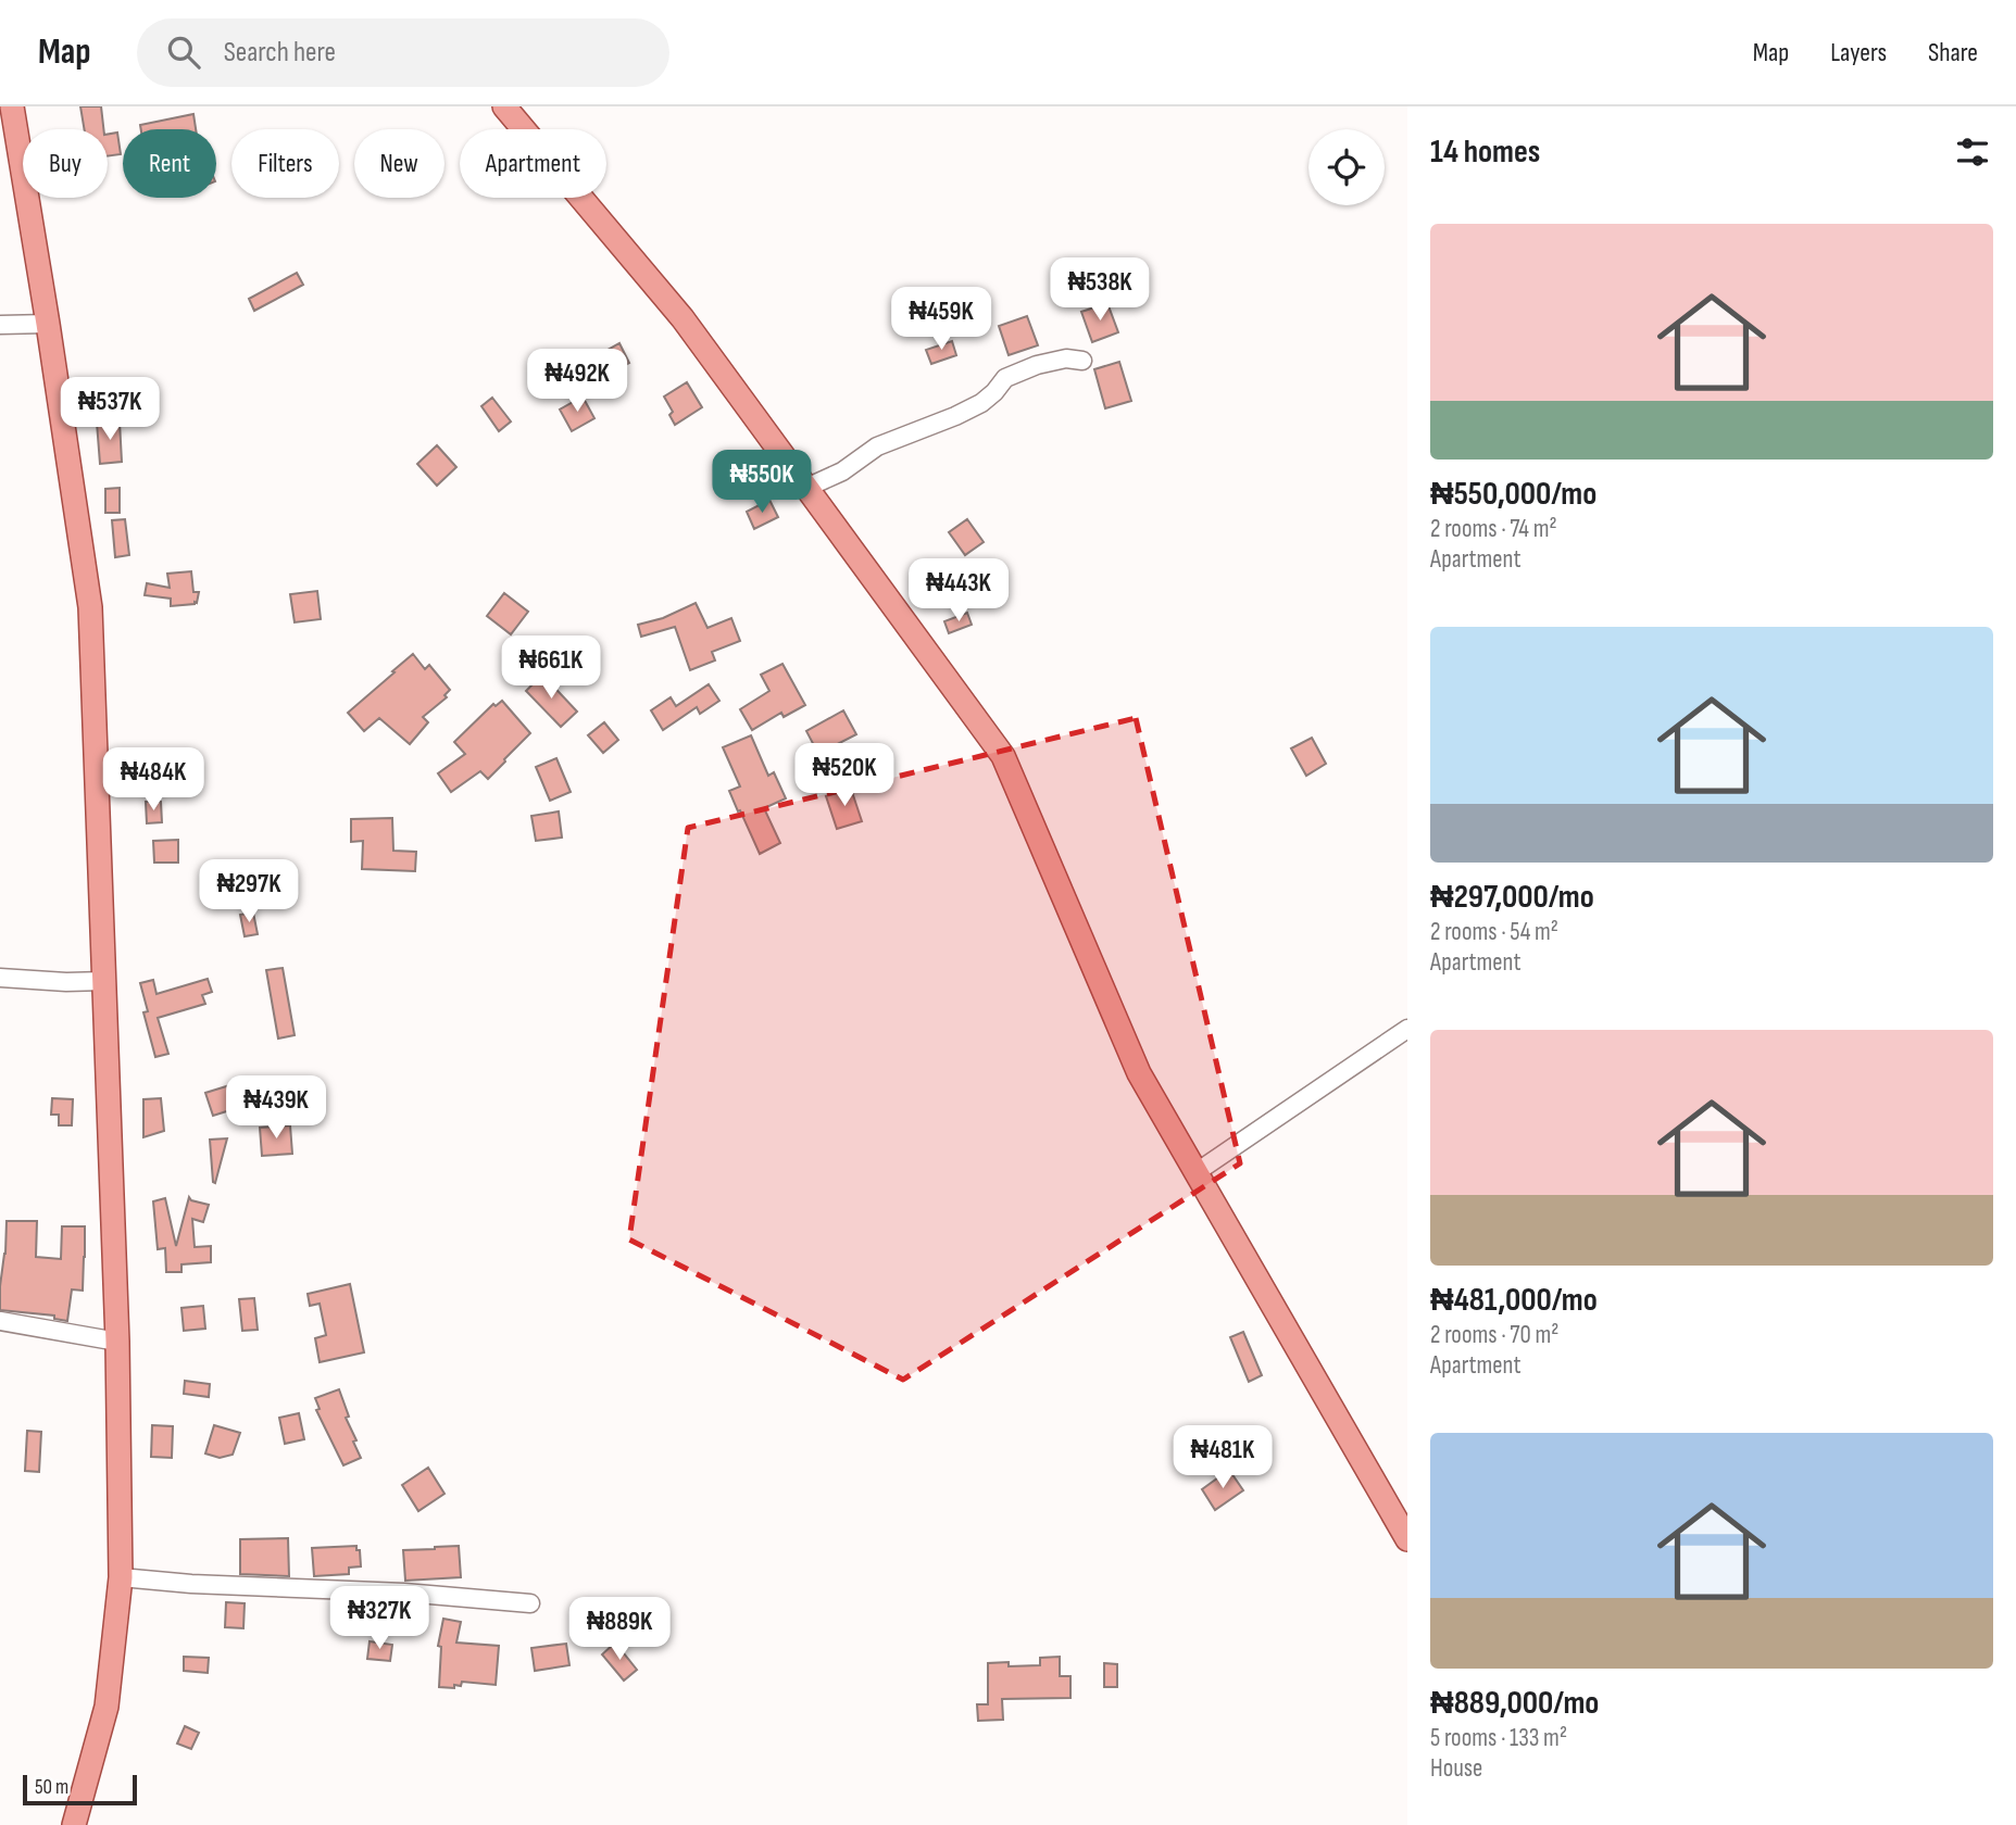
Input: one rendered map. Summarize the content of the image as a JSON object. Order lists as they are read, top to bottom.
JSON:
{
  "scale_bar": "50 m",
  "page": {
    "header": "Map",
    "search": "Search here",
    "nav": ["Map", "Layers", "Share"],
    "heading": "14 homes",
    "chip": [
      "Buy",
      "Rent",
      "Filters",
      "New",
      "Apartment"
    ],
    "list": [
      {
        "name": "₦550,000/mo",
        "note": "2 rooms · 74 m² · Apartment"
      },
      {
        "name": "₦297,000/mo",
        "note": "2 rooms · 54 m² · Apartment"
      },
      {
        "name": "₦481,000/mo",
        "note": "2 rooms · 70 m² · Apartment"
      },
      {
        "name": "₦889,000/mo",
        "note": "5 rooms · 133 m² · House"
      }
    ],
    "price": [
      "₦538K",
      "₦459K",
      "₦492K",
      "₦537K",
      "₦550K",
      "₦443K",
      "₦661K",
      "₦520K",
      "₦484K",
      "₦297K",
      "₦439K",
      "₦481K",
      "₦327K",
      "₦889K"
    ],
    "scale": "50 m"
  }
}
